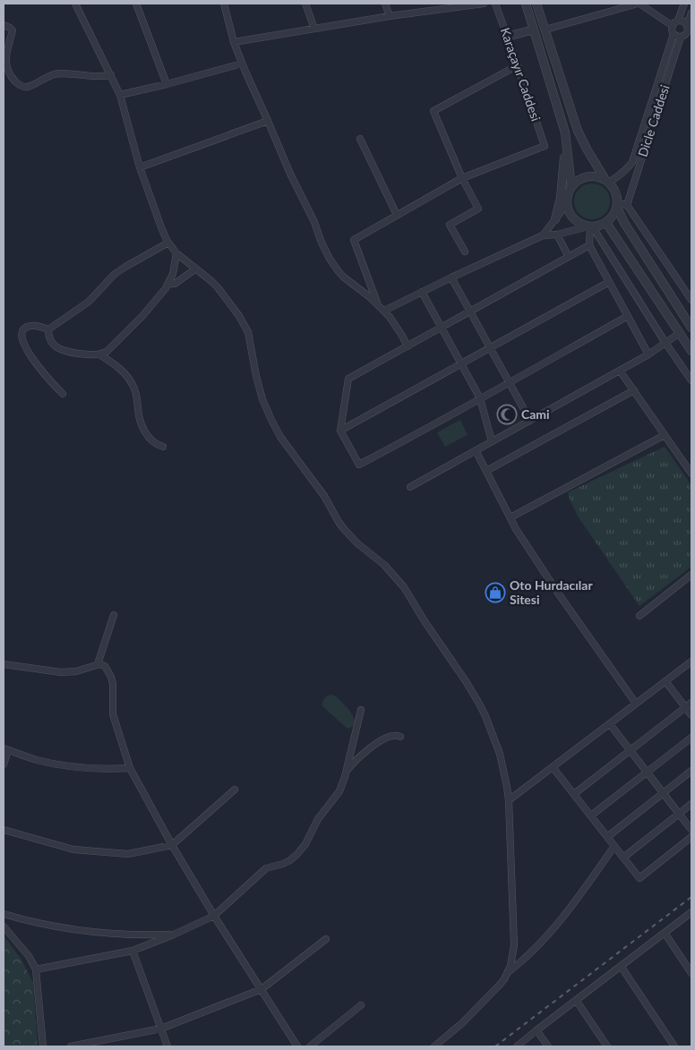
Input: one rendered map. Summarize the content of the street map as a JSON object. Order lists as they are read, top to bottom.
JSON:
{
  "streets": {
    "street": ["Karaçayır Caddesi", "Dicle Caddesi"]
  },
  "places": {
    "mosque": ["Cami"],
    "shop": ["Oto Hurdacılar Sitesi"]
  }
}
